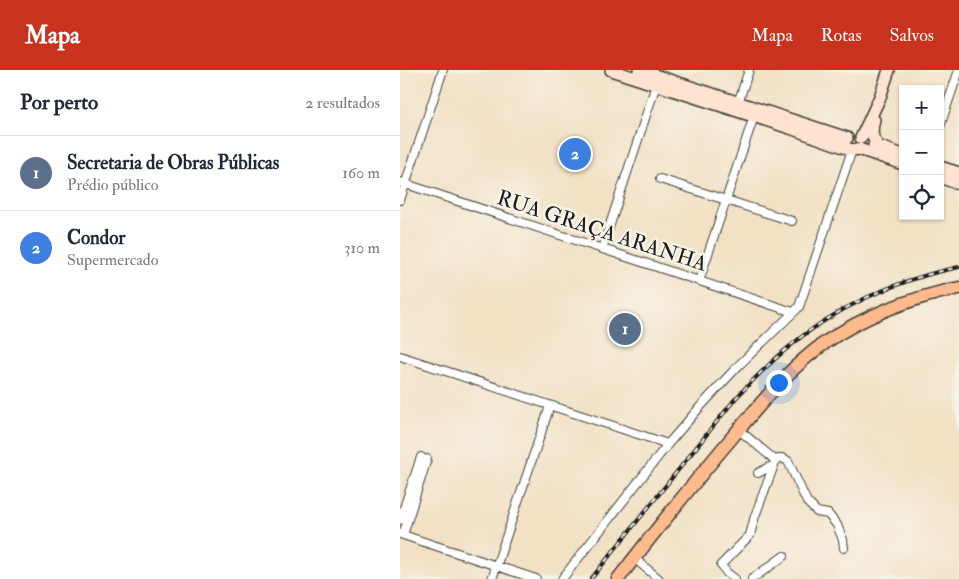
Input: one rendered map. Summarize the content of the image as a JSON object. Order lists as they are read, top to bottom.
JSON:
{
  "streets": {
    "street": ["RUA GRAÇA ARANHA"]
  },
  "page": {
    "header": "Mapa",
    "nav": ["Mapa", "Rotas", "Salvos"],
    "heading": ["Por perto", "2 resultados"],
    "map_buttons": ["+", "−"],
    "list": [
      {
        "mark": "1",
        "name": "Secretaria de Obras Públicas",
        "note": "Prédio público",
        "value": "160 m"
      },
      {
        "mark": "2",
        "name": "Condor",
        "note": "Supermercado",
        "value": "310 m"
      }
    ],
    "pins": ["2", "1"]
  }
}
